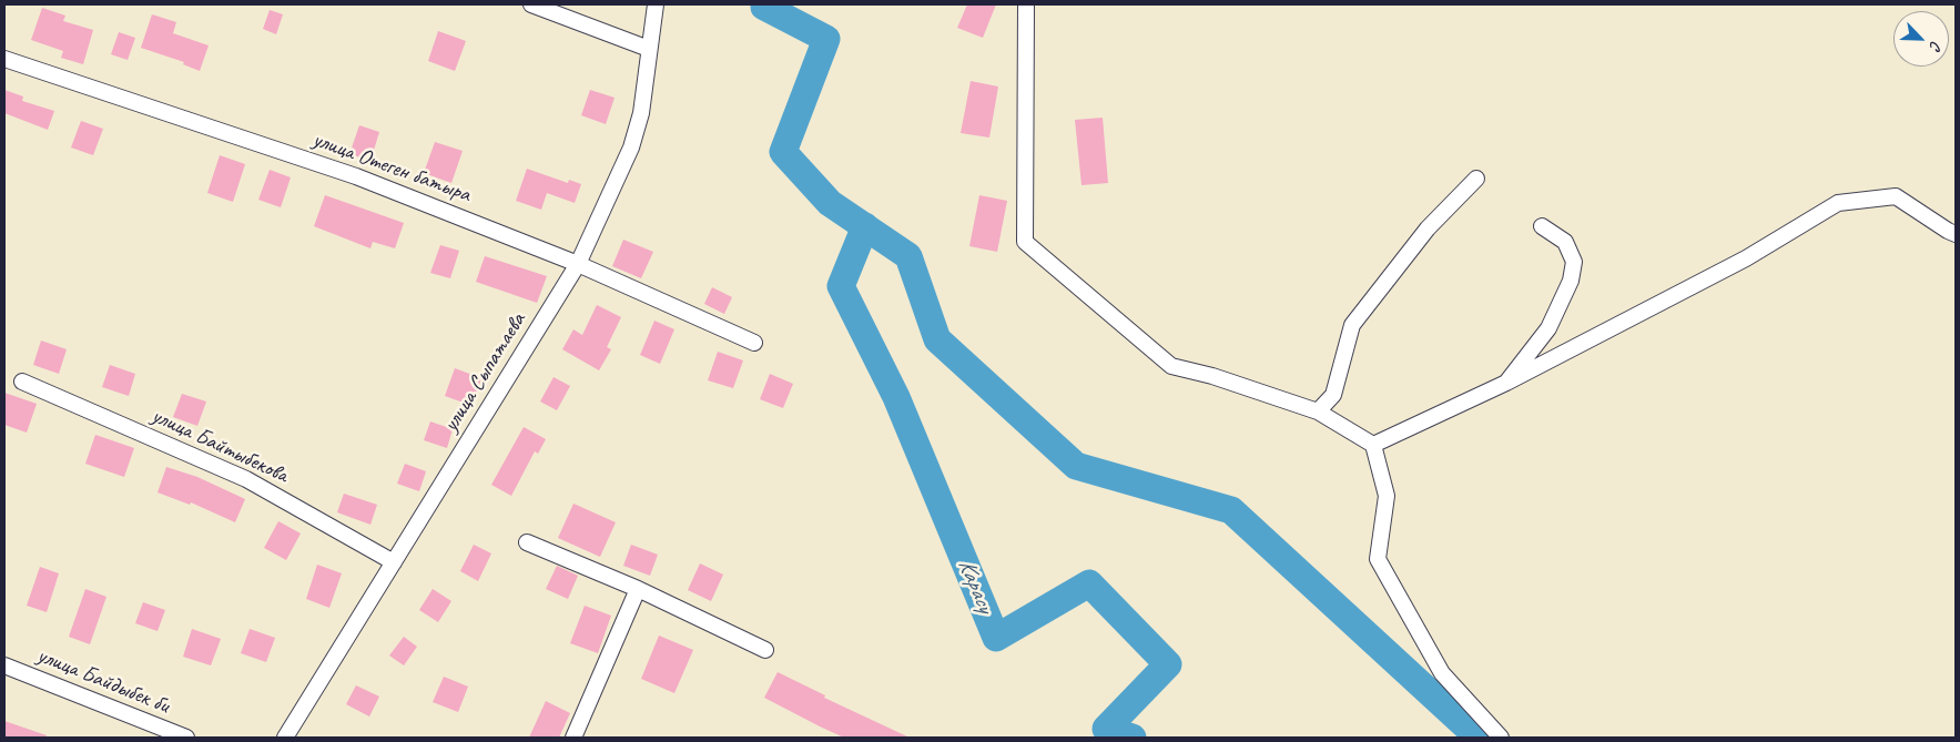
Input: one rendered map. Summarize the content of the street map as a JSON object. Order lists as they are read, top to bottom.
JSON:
{
  "streets": {
    "street": [
      "улица Отеген батыра",
      "улица Сыпатаева",
      "улица Байтыбекова",
      "улица Байдыбек би"
    ]
  },
  "crossings": [
    ["улица Отеген батыра", "улица Сыпатаева"],
    ["улица Сыпатаева", "улица Байтыбекова"]
  ],
  "water": ["Карасу"],
  "north": "bottom right"
}
